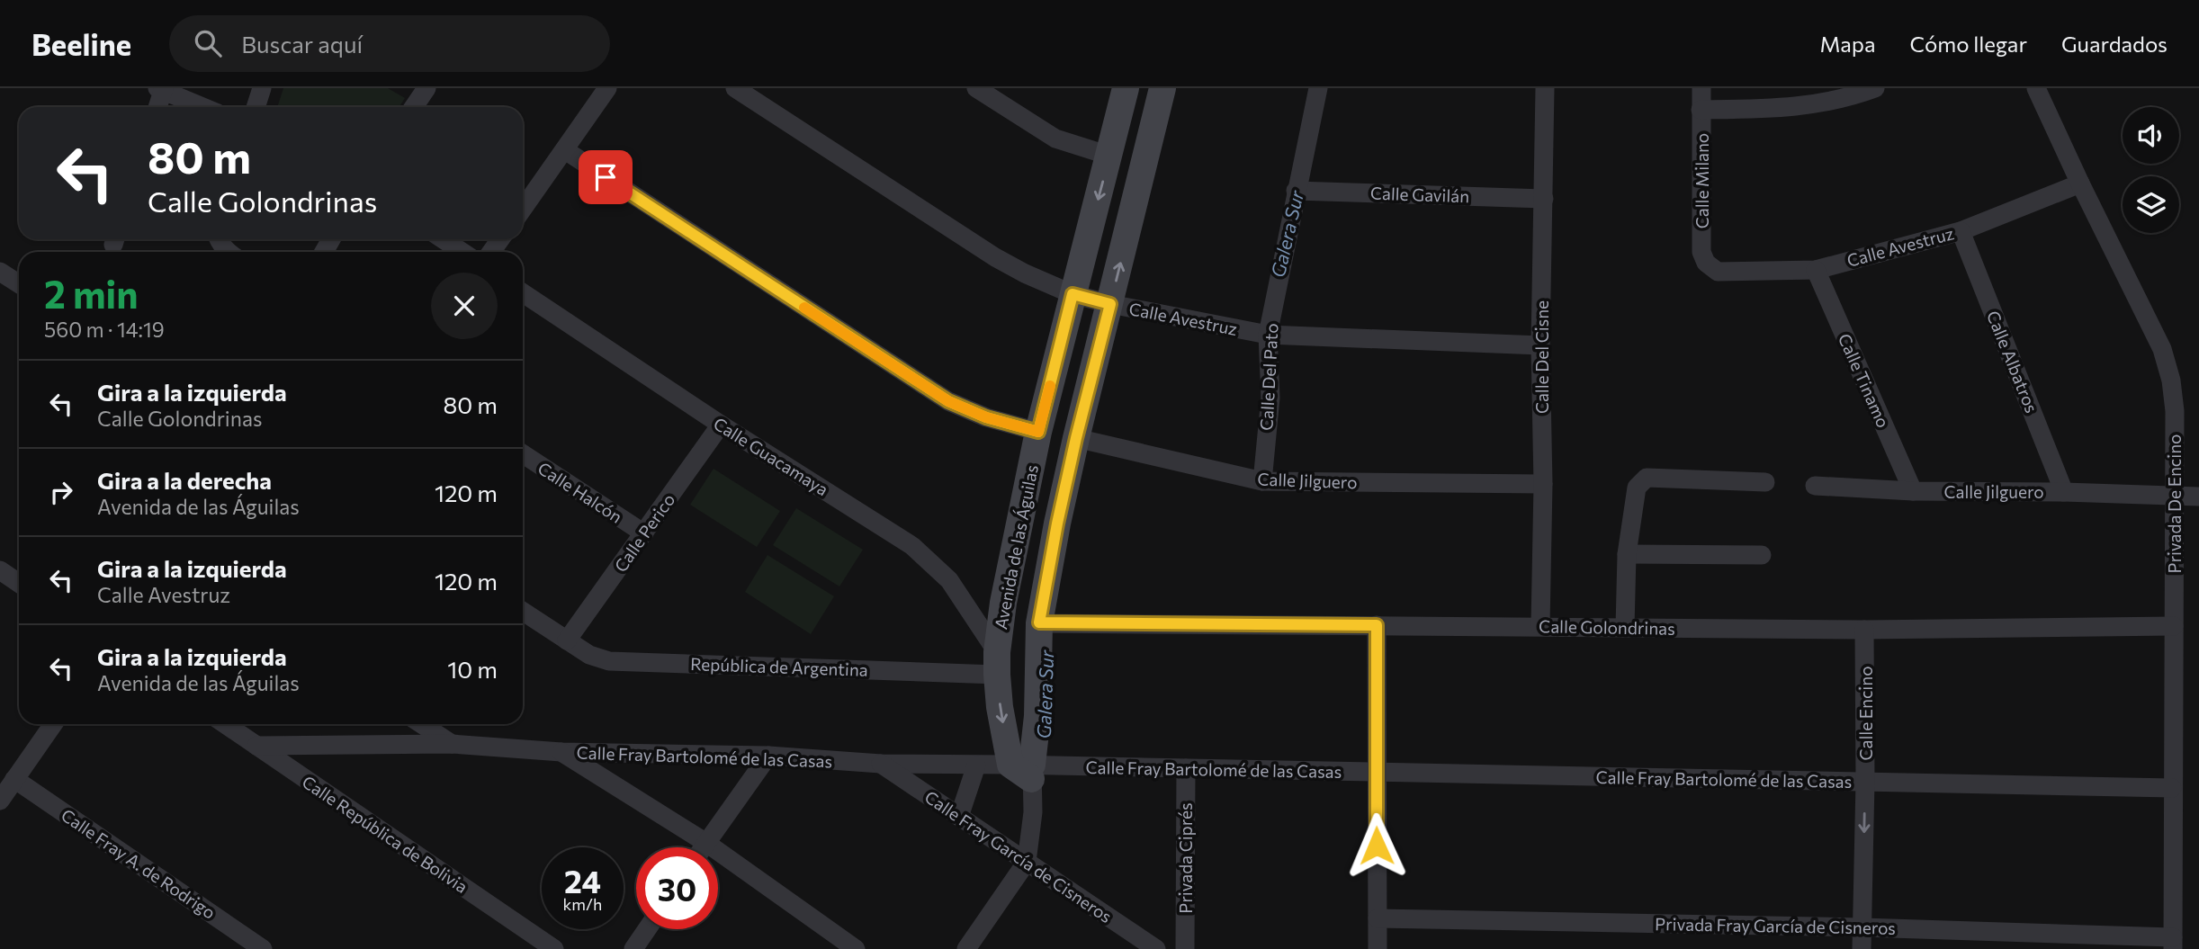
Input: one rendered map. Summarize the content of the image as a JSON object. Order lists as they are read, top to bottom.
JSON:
{
  "streets": {
    "street": [
      "Calle Milano",
      "Calle Gavilán",
      "Calle Avestruz",
      "Calle Del Cisne",
      "Calle Albatros",
      "Calle Del Pato",
      "Calle Tinamo",
      "Calle Guacamaya",
      "Calle Jilguero",
      "Calle Halcón",
      "Privada De Encino",
      "Calle Perico",
      "Avenida de las Águilas",
      "Calle Golondrinas",
      "República de Argentina",
      "Calle Encino",
      "Calle Fray Bartolomé de las Casas",
      "Calle República de Bolivia",
      "Calle Fray García de Cisneros",
      "Privada Ciprés",
      "Calle Fray A. de Rodrigo",
      "Privada Fray García de Cisneros"
    ]
  },
  "crossings": [
    ["Calle Milano", "Calle Avestruz"],
    ["Calle Gavilán", "Calle Del Cisne"],
    ["Calle Gavilán", "Calle Del Pato"],
    ["Calle Avestruz", "Calle Del Cisne"],
    ["Calle Avestruz", "Calle Albatros"],
    ["Calle Avestruz", "Calle Del Pato"],
    ["Calle Avestruz", "Calle Tinamo"],
    ["Calle Avestruz", "Privada De Encino"],
    ["Calle Avestruz", "Avenida de las Águilas"],
    ["Calle Del Cisne", "Calle Jilguero"],
    ["Calle Del Cisne", "Calle Golondrinas"],
    ["Calle Albatros", "Calle Jilguero"],
    ["Calle Del Pato", "Calle Jilguero"],
    ["Calle Tinamo", "Calle Jilguero"],
    ["Calle Guacamaya", "Calle Perico"],
    ["Calle Guacamaya", "Avenida de las Águilas"],
    ["Calle Guacamaya", "República de Argentina"],
    ["Calle Jilguero", "Privada De Encino"],
    ["Calle Halcón", "Calle Perico"],
    ["Privada De Encino", "Calle Golondrinas"],
    ["Privada De Encino", "Calle Fray Bartolomé de las Casas"],
    ["Privada De Encino", "Privada Fray García de Cisneros"],
    ["Calle Perico", "República de Argentina"],
    ["Avenida de las Águilas", "República de Argentina"],
    ["Avenida de las Águilas", "Calle Fray Bartolomé de las Casas"],
    ["Calle Golondrinas", "Calle Encino"],
    ["Calle Encino", "Calle Fray Bartolomé de las Casas"],
    ["Calle Encino", "Privada Fray García de Cisneros"],
    ["Calle Fray Bartolomé de las Casas", "Calle República de Bolivia"],
    ["Calle Fray Bartolomé de las Casas", "Calle Fray García de Cisneros"],
    ["Calle Fray Bartolomé de las Casas", "Privada Ciprés"]
  ],
  "one_way": ["Calle Encino"],
  "water": ["Galera Sur"],
  "page": {
    "header": "Beeline",
    "search": "Buscar aquí",
    "nav": ["Mapa", "Cómo llegar", "Guardados"],
    "turn": ["80 m", "Calle Golondrinas"],
    "heading": ["2 min", "560 m · 14:19"],
    "list": [
      {
        "name": "Gira a la izquierda",
        "note": "Calle Golondrinas",
        "value": "80 m"
      },
      {
        "name": "Gira a la derecha",
        "note": "Avenida de las Águilas",
        "value": "120 m"
      },
      {
        "name": "Gira a la izquierda",
        "note": "Calle Avestruz",
        "value": "120 m"
      },
      {
        "name": "Gira a la izquierda",
        "note": "Avenida de las Águilas",
        "value": "10 m"
      }
    ],
    "speed": "24 km/h",
    "limit": "30"
  }
}
